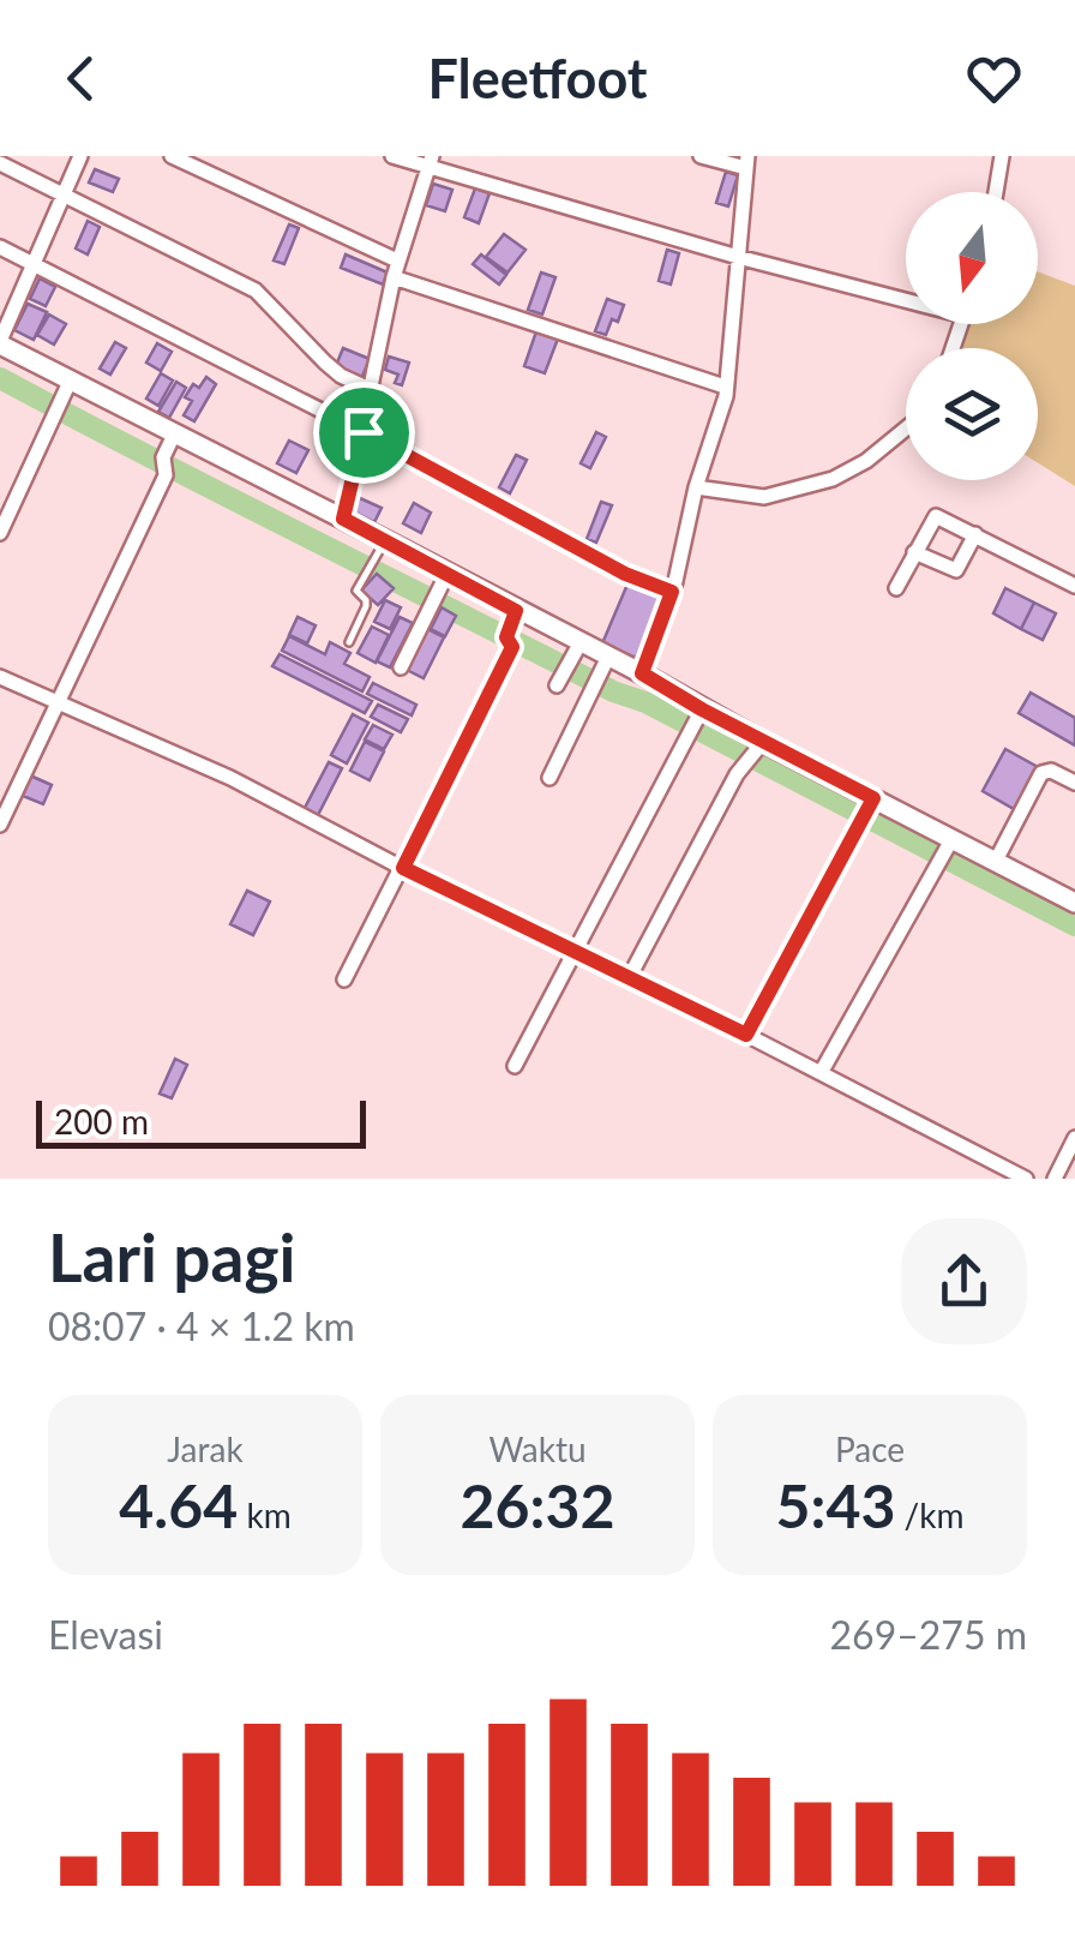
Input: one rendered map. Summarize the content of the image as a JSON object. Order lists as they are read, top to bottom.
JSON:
{
  "scale_bar": "200 m",
  "north": "bottom",
  "page": {
    "header": "Fleetfoot",
    "scale": "200 m",
    "heading": ["Lari pagi", "08:07 · 4 × 1.2 km"],
    "stats": [
      ["Jarak", "4.64 km"],
      ["Waktu", "26:32"],
      ["Pace", "5:43 /km"]
    ],
    "chart": ["Elevasi", "269–275 m"]
  }
}
